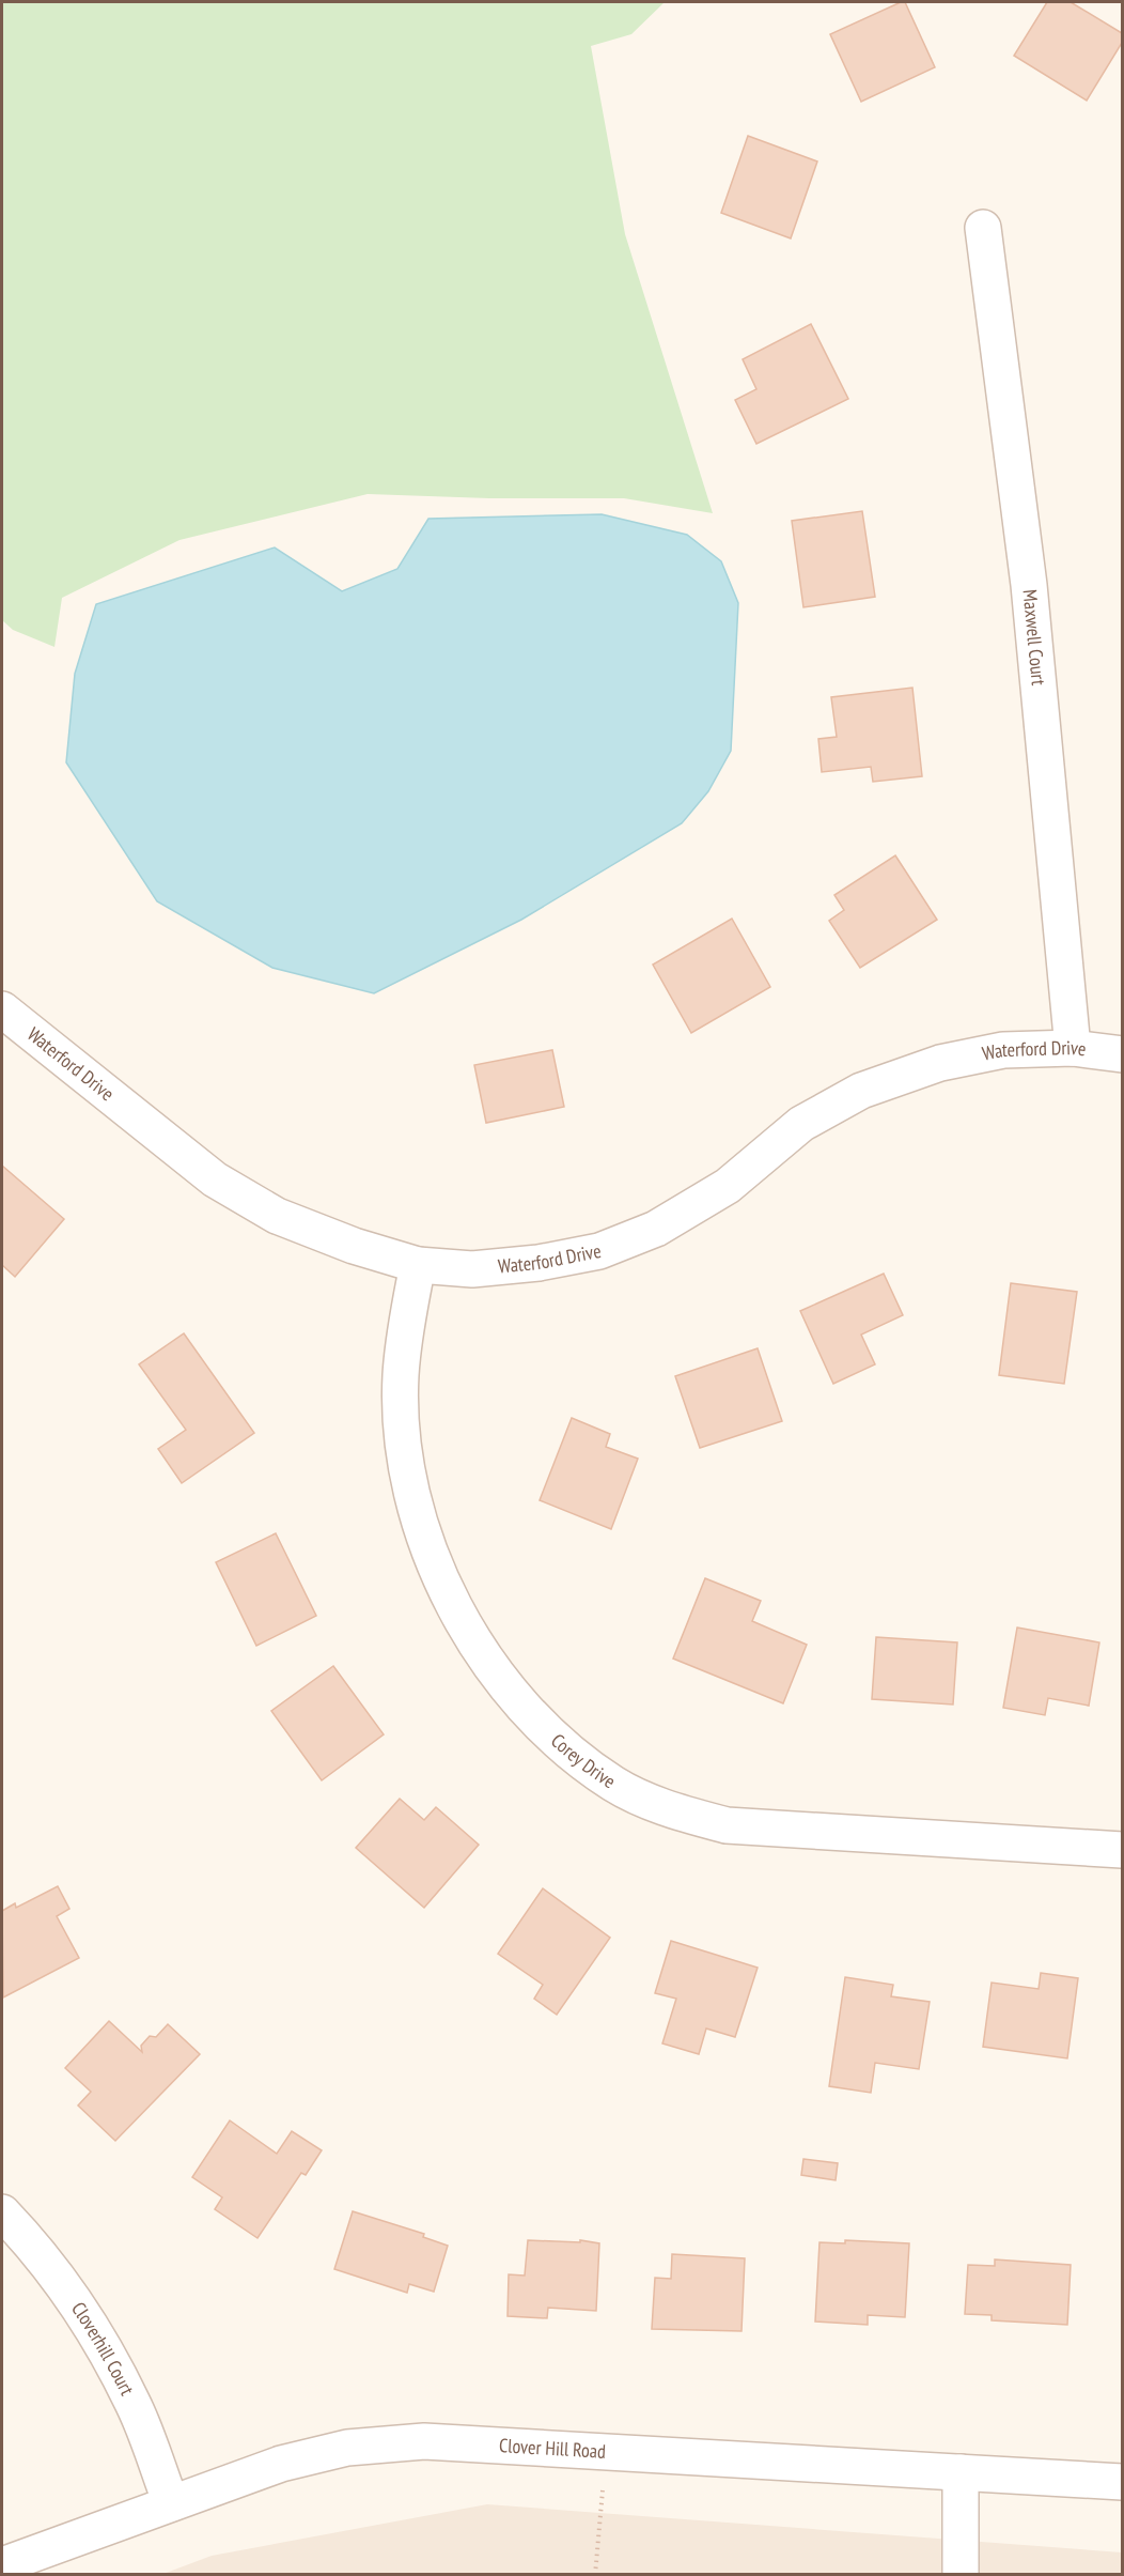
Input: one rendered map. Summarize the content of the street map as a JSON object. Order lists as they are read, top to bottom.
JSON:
{
  "streets": {
    "street": [
      "Maxwell Court",
      "Waterford Drive",
      "Corey Drive",
      "Cloverhill Court",
      "Clover Hill Road"
    ]
  },
  "crossings": [
    ["Maxwell Court", "Waterford Drive"],
    ["Waterford Drive", "Corey Drive"],
    ["Cloverhill Court", "Clover Hill Road"]
  ]
}
